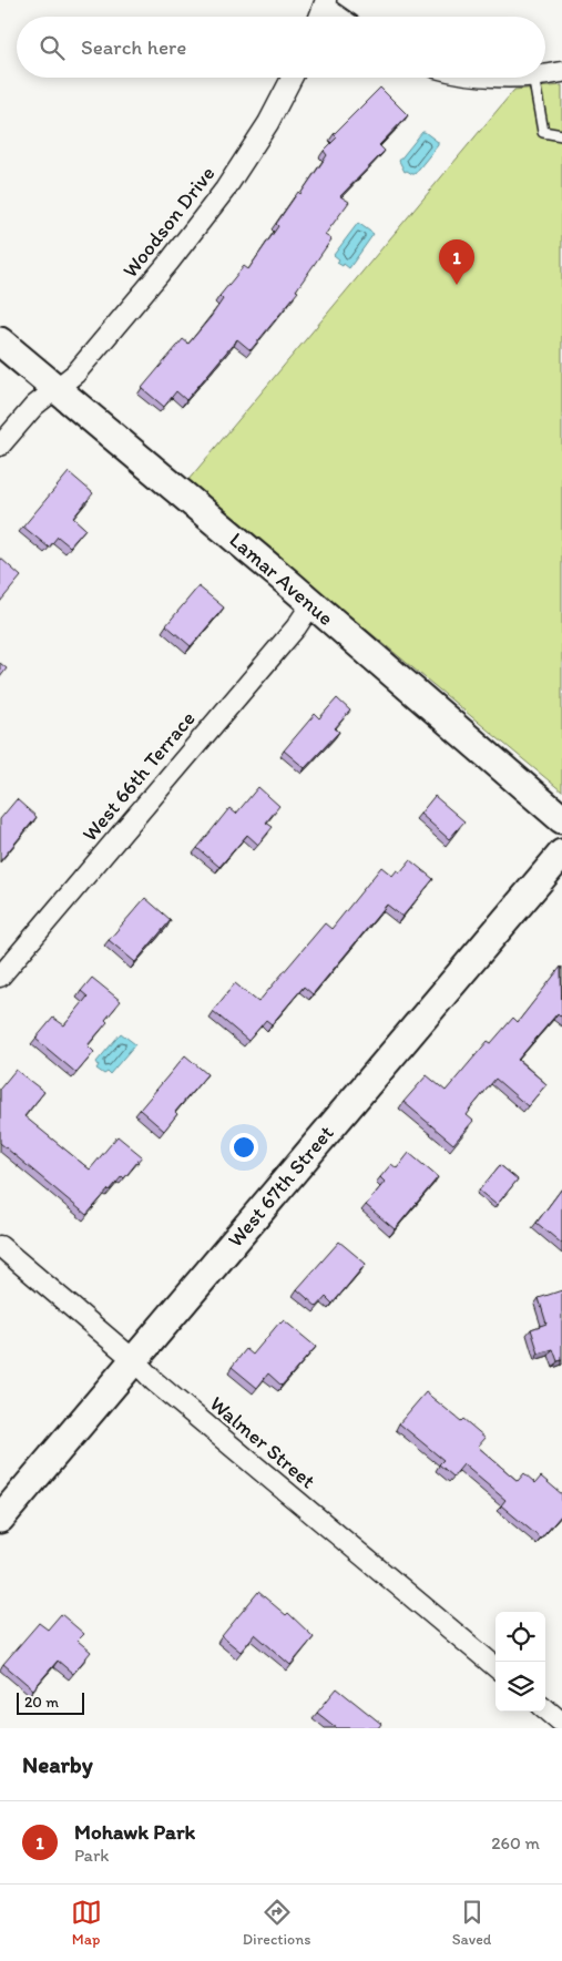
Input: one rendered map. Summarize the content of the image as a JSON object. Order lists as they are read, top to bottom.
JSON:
{
  "streets": {
    "street": [
      "Woodson Drive",
      "Lamar Avenue",
      "West 66th Terrace",
      "West 67th Street",
      "Walmer Street"
    ]
  },
  "crossings": [
    ["Woodson Drive", "Lamar Avenue"],
    ["Lamar Avenue", "West 66th Terrace"],
    ["West 67th Street", "Walmer Street"]
  ],
  "scale_bar": "20 m",
  "page": {
    "search": "Search here",
    "pins": "1",
    "scale": "20 m",
    "heading": "Nearby",
    "list": [
      {
        "mark": "1",
        "name": "Mohawk Park",
        "note": "Park",
        "value": "260 m"
      }
    ],
    "nav": ["Map", "Directions", "Saved"]
  }
}
